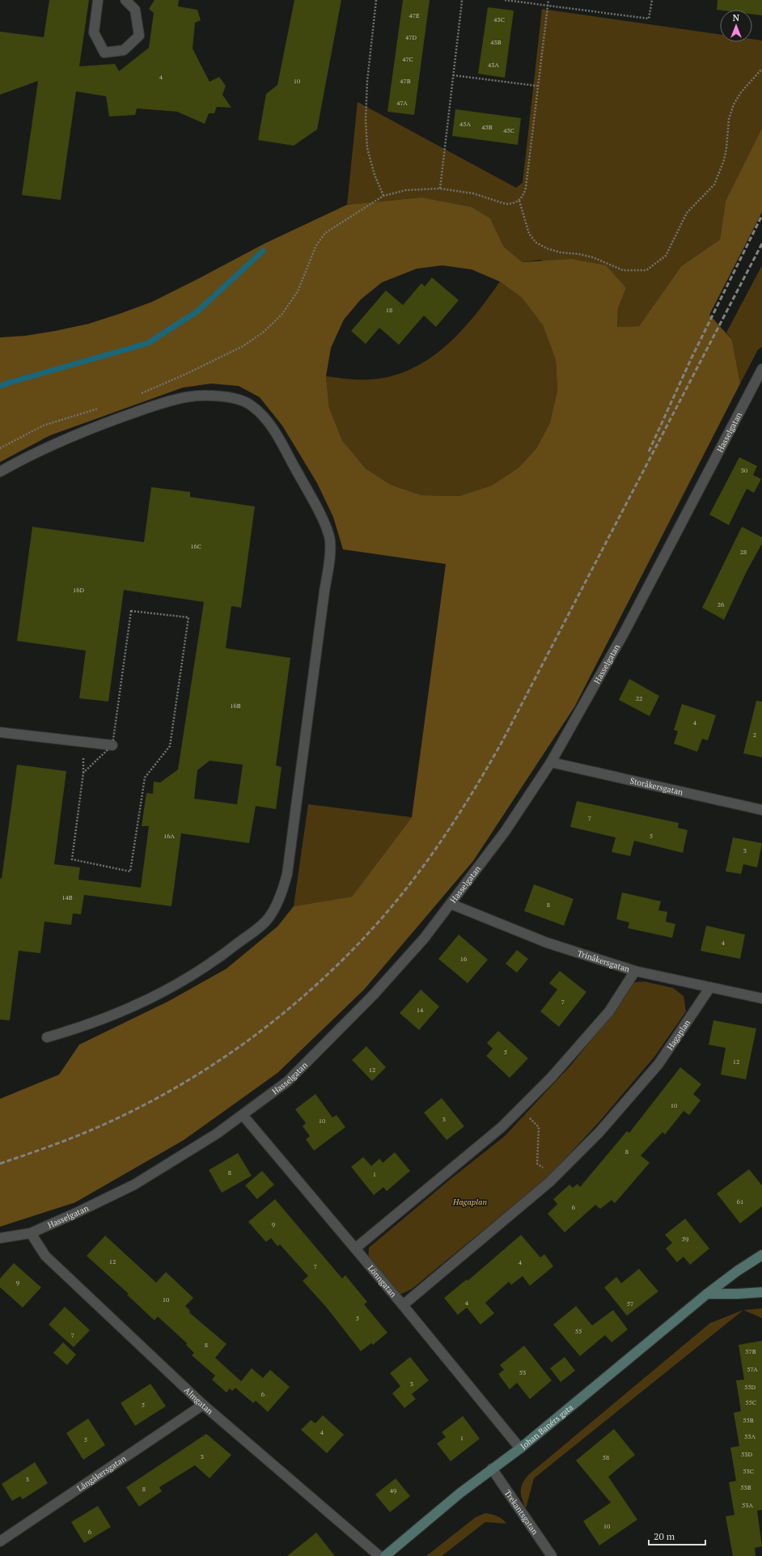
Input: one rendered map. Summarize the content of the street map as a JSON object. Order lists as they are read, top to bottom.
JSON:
{
  "streets": {
    "street": [
      "Hasselgatan",
      "Storåkersgatan",
      "Trinåkersgatan",
      "Hagaplan",
      "Lönngatan",
      "Almgatan",
      "Johan Banérs gata",
      "Långåkersgatan",
      "Trekantsgatan"
    ]
  },
  "crossings": [
    ["Hasselgatan", "Storåkersgatan"],
    ["Hasselgatan", "Trinåkersgatan"],
    ["Hasselgatan", "Lönngatan"],
    ["Hasselgatan", "Almgatan"],
    ["Trinåkersgatan", "Hagaplan"],
    ["Hagaplan", "Lönngatan"],
    ["Lönngatan", "Johan Banérs gata"],
    ["Almgatan", "Långåkersgatan"],
    ["Johan Banérs gata", "Trekantsgatan"]
  ],
  "parks": ["Hagaplan"],
  "house_numbers": [
    "47E",
    "43C",
    "47D",
    "43B",
    "47C",
    "43A",
    "4",
    "10",
    "47B",
    "47A",
    "45A",
    "45B",
    "45C",
    "18",
    "30",
    "16C",
    "28",
    "16D",
    "26",
    "22",
    "16B",
    "4",
    "2",
    "7",
    "16A",
    "5",
    "3",
    "14B",
    "8",
    "4",
    "16",
    "7",
    "14",
    "5",
    "12",
    "12",
    "10",
    "3",
    "10",
    "8",
    "8",
    "1",
    "61",
    "6",
    "9",
    "59",
    "12",
    "4",
    "7",
    "9",
    "10",
    "4",
    "57",
    "5",
    "55",
    "7",
    "8",
    "57B",
    "57A",
    "53",
    "3",
    "55D",
    "6",
    "55C",
    "5",
    "55B",
    "4",
    "55A",
    "1",
    "5",
    "53D",
    "3",
    "58",
    "53C",
    "3",
    "53B",
    "8",
    "49",
    "53A",
    "10",
    "6"
  ],
  "scale_bar": "20 m",
  "north": "top"
}
